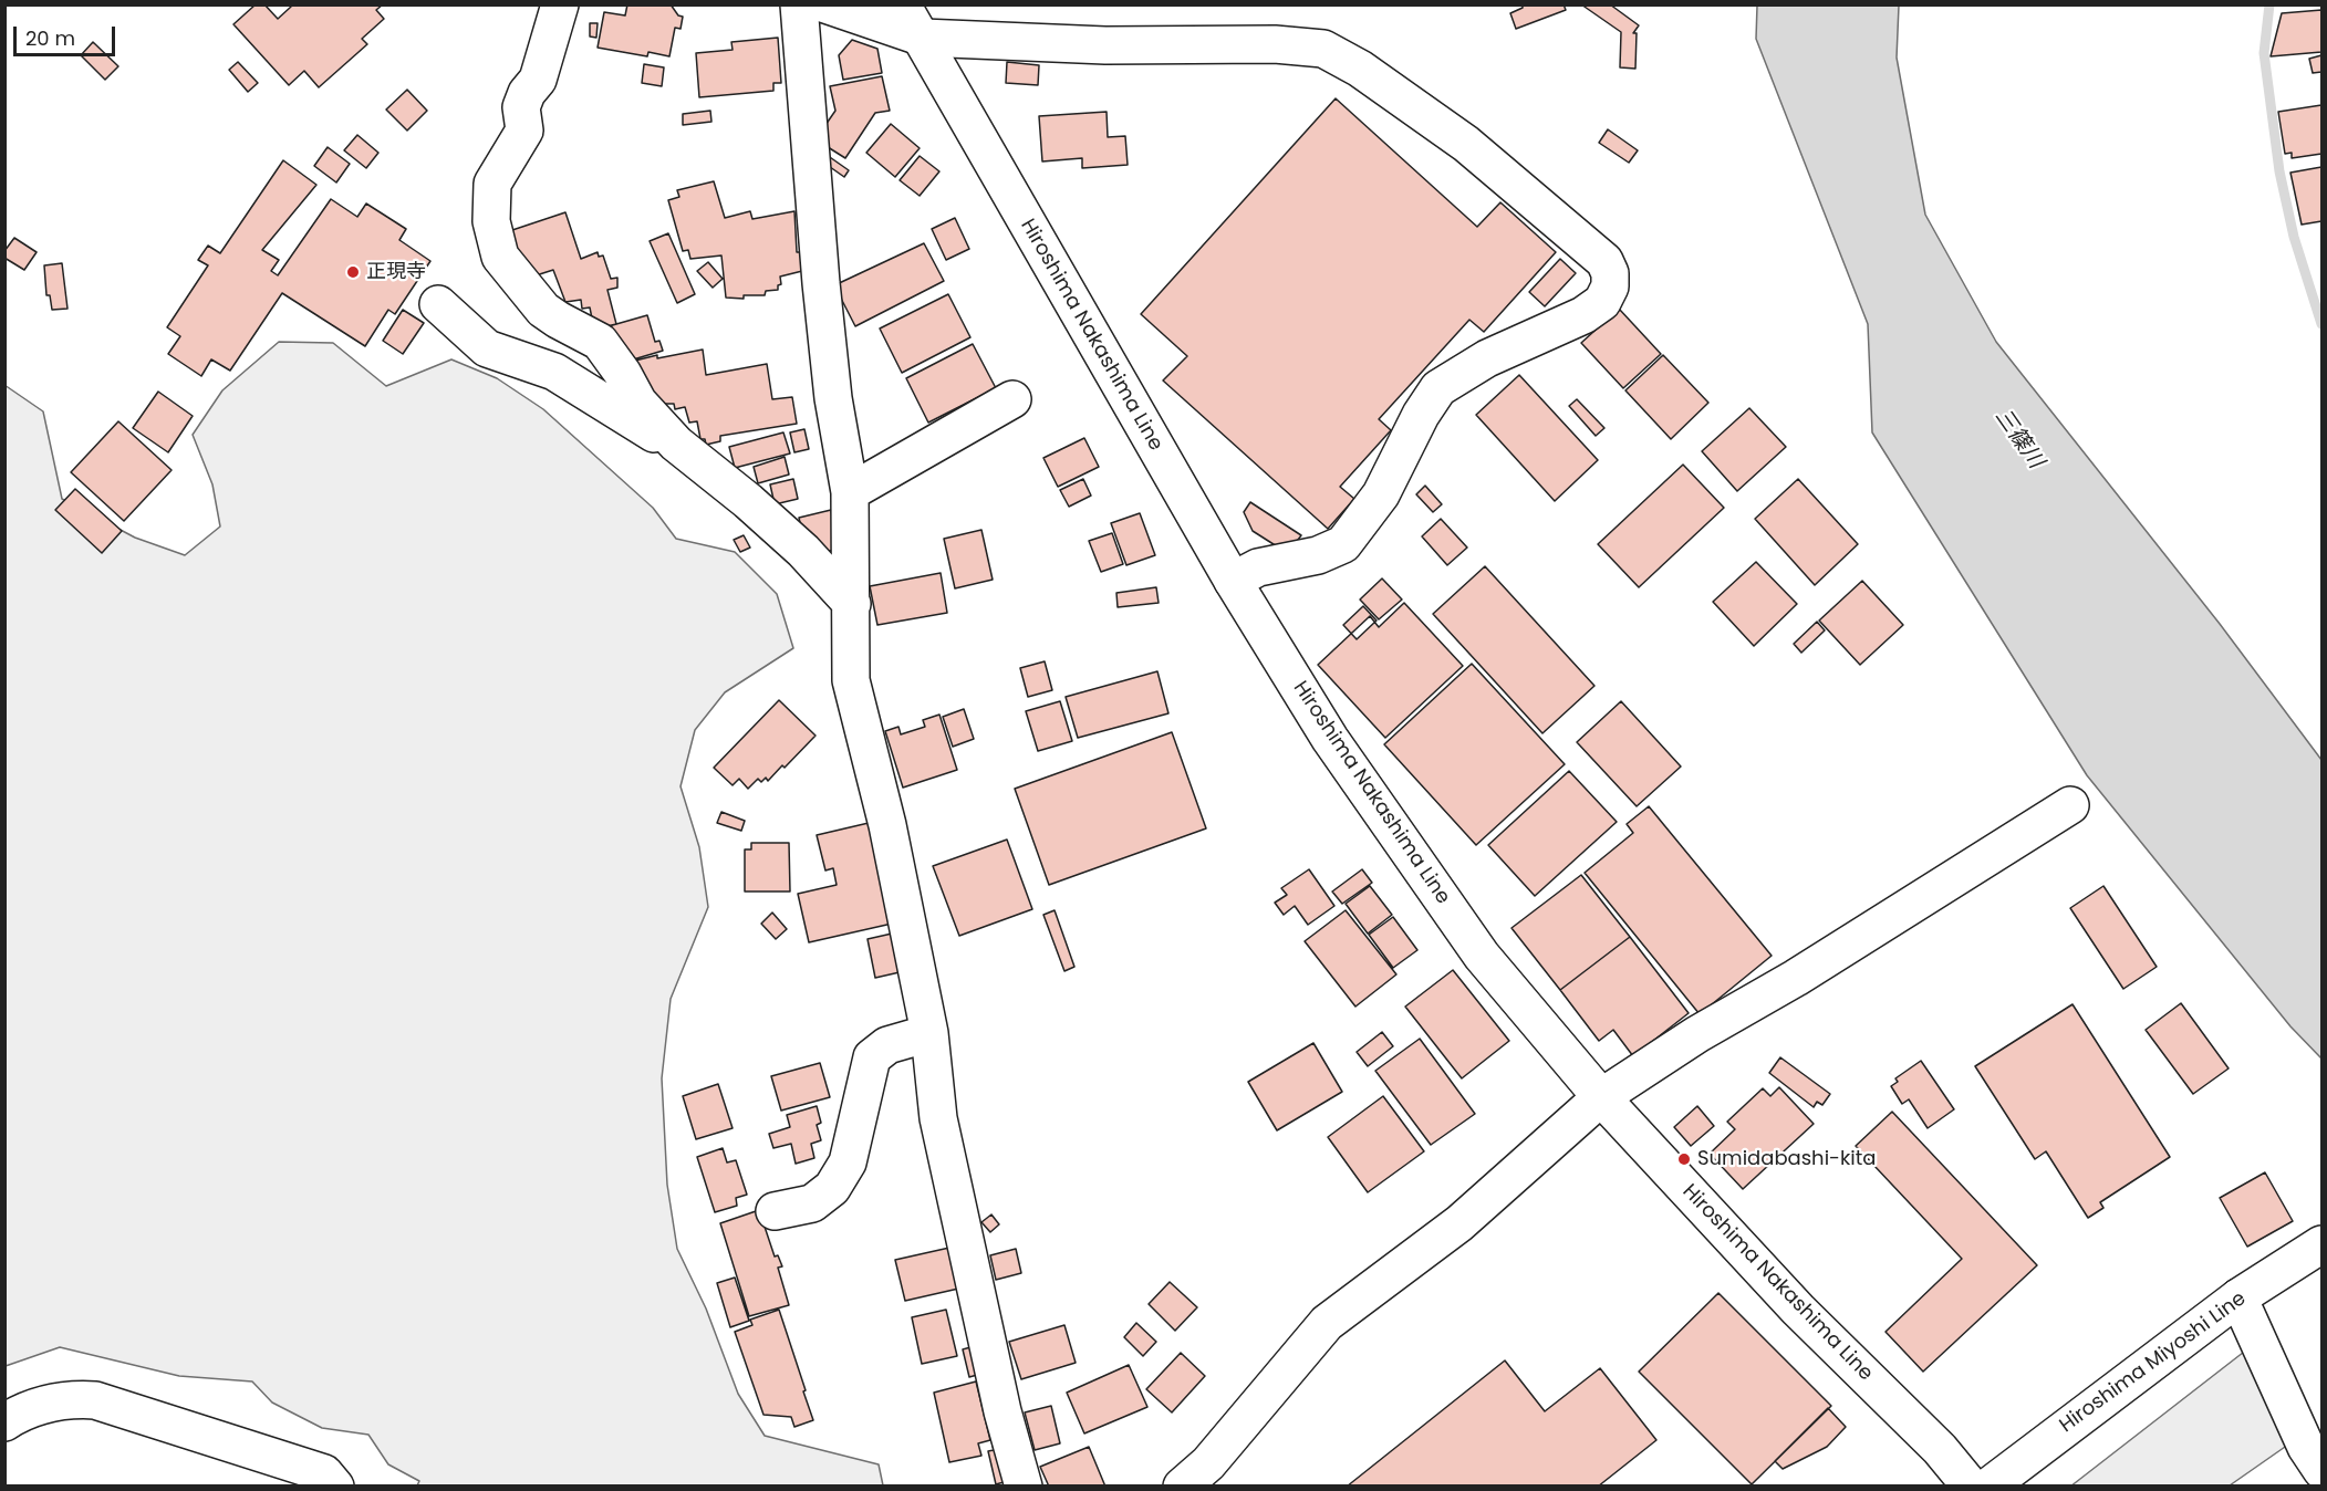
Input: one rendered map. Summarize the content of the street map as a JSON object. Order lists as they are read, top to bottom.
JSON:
{
  "streets": {
    "street": ["Hiroshima Nakashima Line", "Hiroshima Miyoshi Line"]
  },
  "water": ["三篠川"],
  "places": ["正現寺", "Sumidabashi-kita"],
  "scale_bar": "20 m"
}
